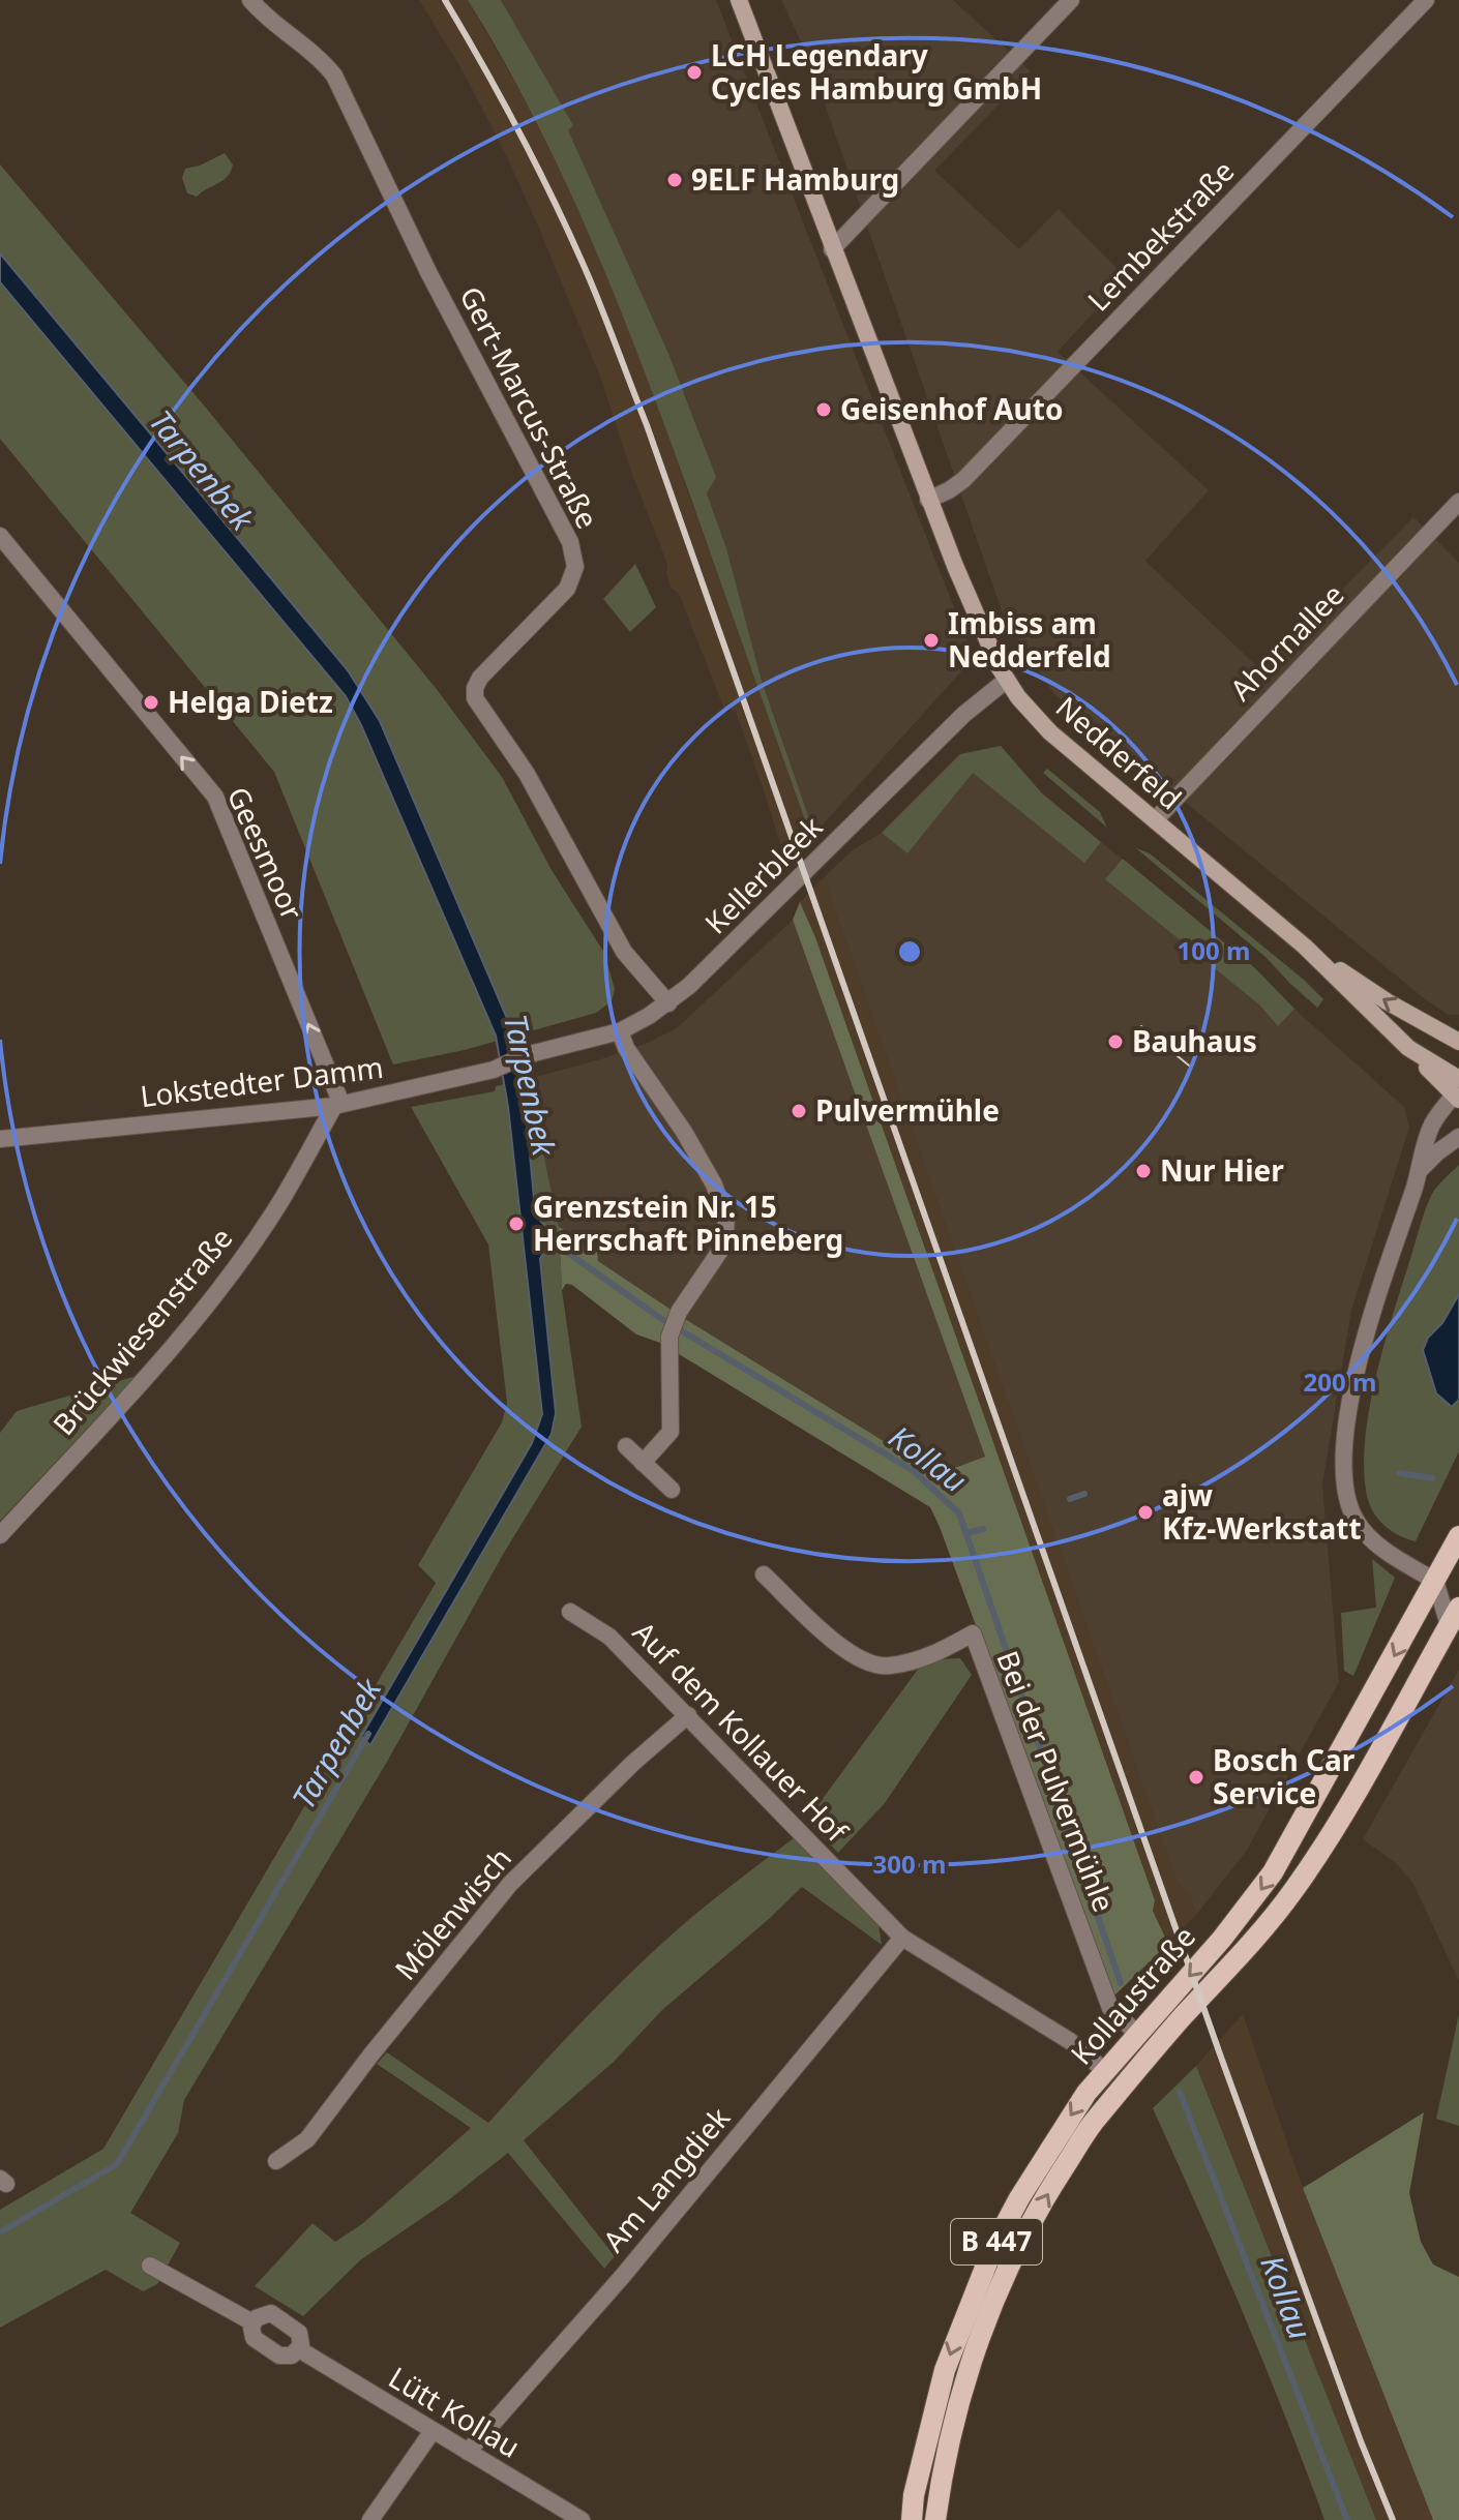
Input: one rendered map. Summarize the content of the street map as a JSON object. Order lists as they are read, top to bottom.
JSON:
{
  "streets": {
    "main road": ["Nedderfeld", "Kollaustraße", "B 447"],
    "street": [
      "Lembekstraße",
      "Gert-Marcus-Straße",
      "Ahornallee",
      "Geesmoor",
      "Kellerbleek",
      "Lokstedter Damm",
      "Brückwiesenstraße",
      "Auf dem Kollauer Hof",
      "Bei der Pulvermühle",
      "Mölenwisch",
      "Am Langdiek",
      "Lütt Kollau"
    ]
  },
  "crossings": [
    ["Lembekstraße", "Nedderfeld"],
    ["Gert-Marcus-Straße", "Kellerbleek"],
    ["Ahornallee", "Nedderfeld"],
    ["Nedderfeld", "Kellerbleek"],
    ["Geesmoor", "Lokstedter Damm"],
    ["Geesmoor", "Brückwiesenstraße"],
    ["Kellerbleek", "Lokstedter Damm"],
    ["Lokstedter Damm", "Brückwiesenstraße"],
    ["Auf dem Kollauer Hof", "Mölenwisch"],
    ["Auf dem Kollauer Hof", "Kollaustraße"],
    ["Auf dem Kollauer Hof", "Am Langdiek"],
    ["Bei der Pulvermühle", "Kollaustraße"],
    ["Am Langdiek", "Lütt Kollau"]
  ],
  "one_way": ["Geesmoor"],
  "water": ["Tarpenbek", "Kollau"],
  "places": [
    "LCH Legendary Cycles Hamburg GmbH",
    "9ELF Hamburg",
    "Geisenhof Auto",
    "Imbiss am Nedderfeld",
    "Helga Dietz",
    "Bauhaus",
    "Pulvermühle",
    "Nur Hier",
    "Grenzstein Nr. 15 Herrschaft Pinneberg",
    "ajw Kfz-Werkstatt",
    "Bosch Car Service"
  ],
  "rings": ["100 m", "200 m", "300 m"]
}
